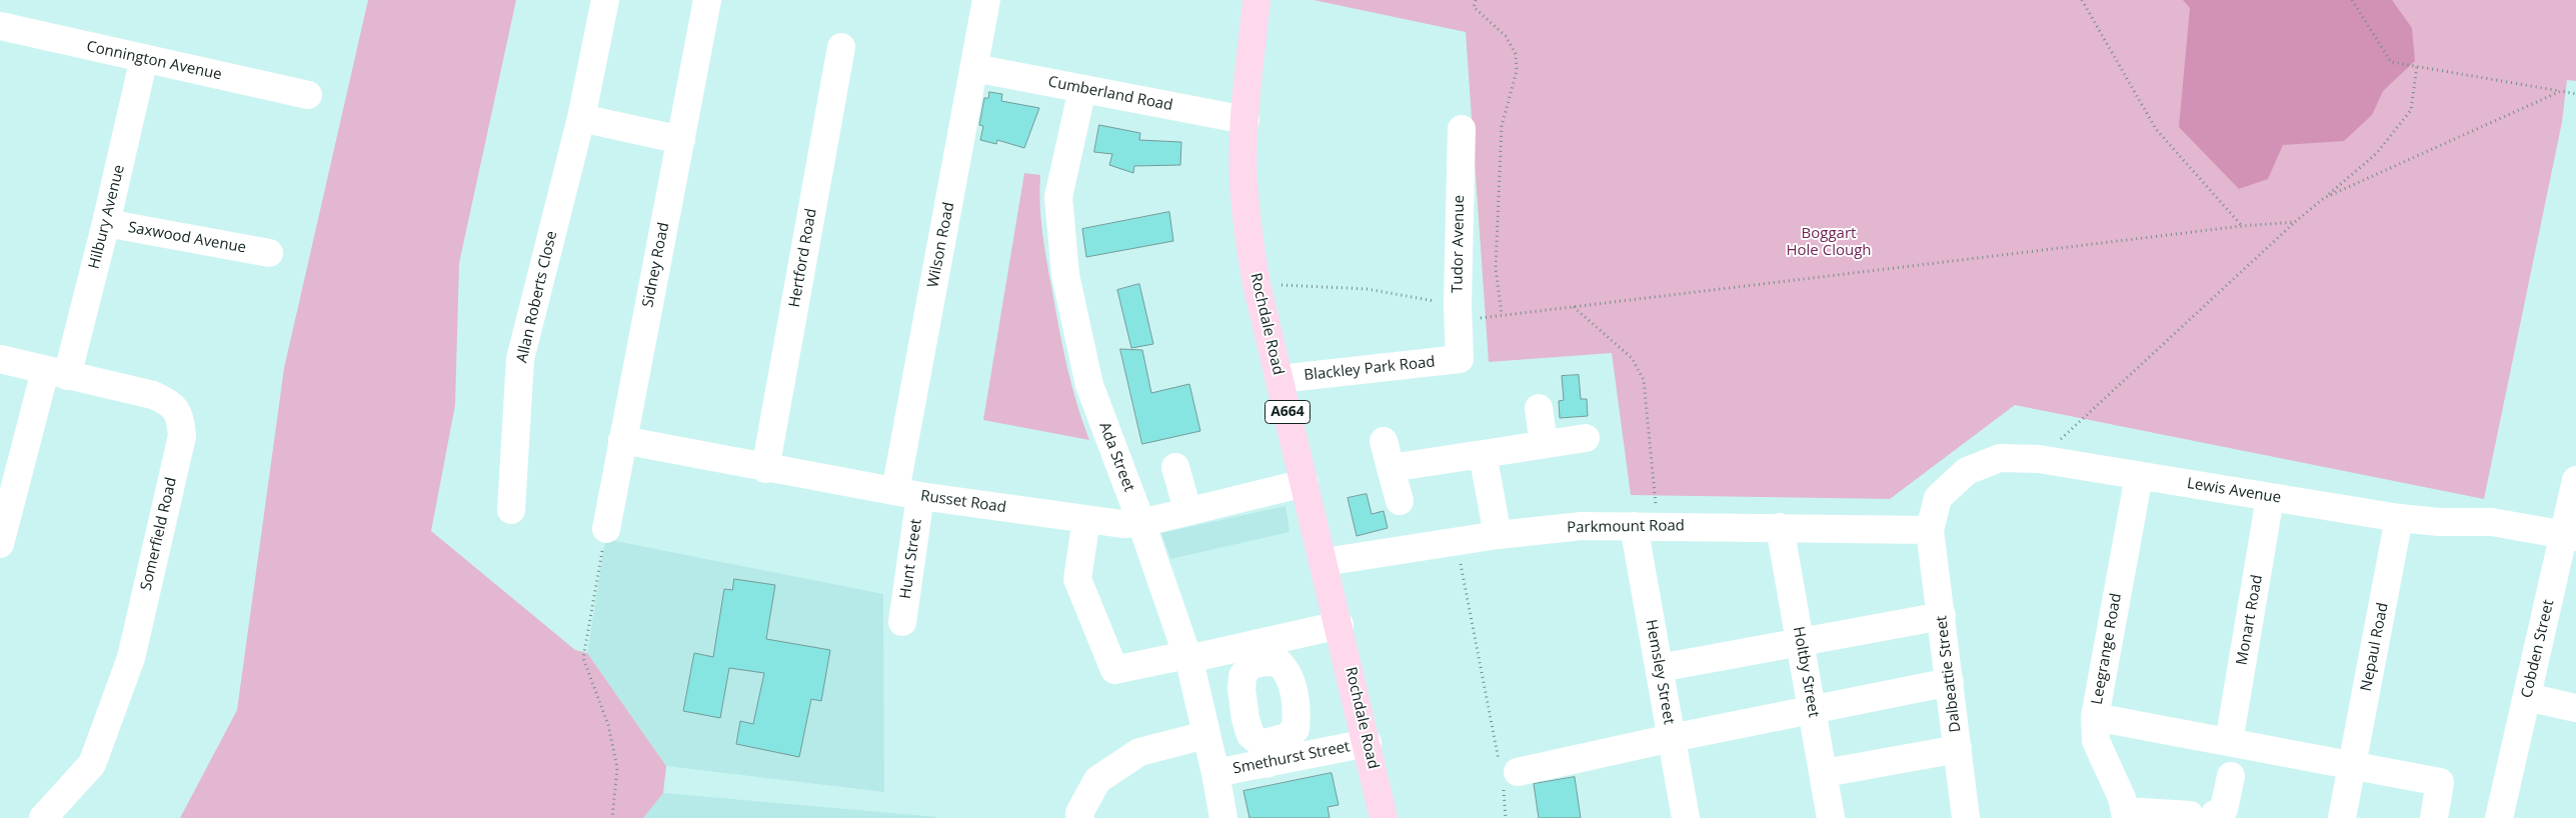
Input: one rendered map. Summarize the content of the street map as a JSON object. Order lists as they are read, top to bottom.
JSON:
{
  "streets": {
    "main road": ["Rochdale Road", "A664"],
    "street": [
      "Connington Avenue",
      "Cumberland Road",
      "Hilbury Avenue",
      "Saxwood Avenue",
      "Tudor Avenue",
      "Wilson Road",
      "Hertford Road",
      "Sidney Road",
      "Allan Roberts Close",
      "Blackley Park Road",
      "Ada Street",
      "Lewis Avenue",
      "Russet Road",
      "Parkmount Road",
      "Somerfield Road",
      "Hunt Street",
      "Monart Road",
      "Nepaul Road",
      "Leegrange Road",
      "Cobden Street",
      "Hemsley Street",
      "Holtby Street",
      "Dalbeattie Street",
      "Smethurst Street"
    ]
  },
  "crossings": [
    ["Connington Avenue", "Hilbury Avenue"],
    ["Cumberland Road", "Wilson Road"],
    ["Cumberland Road", "Rochdale Road"],
    ["Cumberland Road", "Ada Street"],
    ["Hilbury Avenue", "Saxwood Avenue"],
    ["Hilbury Avenue", "Somerfield Road"],
    ["Tudor Avenue", "Blackley Park Road"],
    ["Wilson Road", "Russet Road"],
    ["Wilson Road", "Hunt Street"],
    ["Hertford Road", "Russet Road"],
    ["Sidney Road", "Russet Road"],
    ["Rochdale Road", "Blackley Park Road"],
    ["Rochdale Road", "Russet Road"],
    ["Rochdale Road", "Parkmount Road"],
    ["Rochdale Road", "Smethurst Street"],
    ["Ada Street", "Russet Road"],
    ["Ada Street", "Smethurst Street"],
    ["Lewis Avenue", "Parkmount Road"],
    ["Lewis Avenue", "Monart Road"],
    ["Lewis Avenue", "Nepaul Road"],
    ["Lewis Avenue", "Leegrange Road"],
    ["Lewis Avenue", "Cobden Street"],
    ["Lewis Avenue", "Dalbeattie Street"],
    ["Russet Road", "Hunt Street"],
    ["Parkmount Road", "Hemsley Street"],
    ["Parkmount Road", "Holtby Street"],
    ["Parkmount Road", "Dalbeattie Street"]
  ],
  "parks": ["Boggart Hole Clough"]
}
